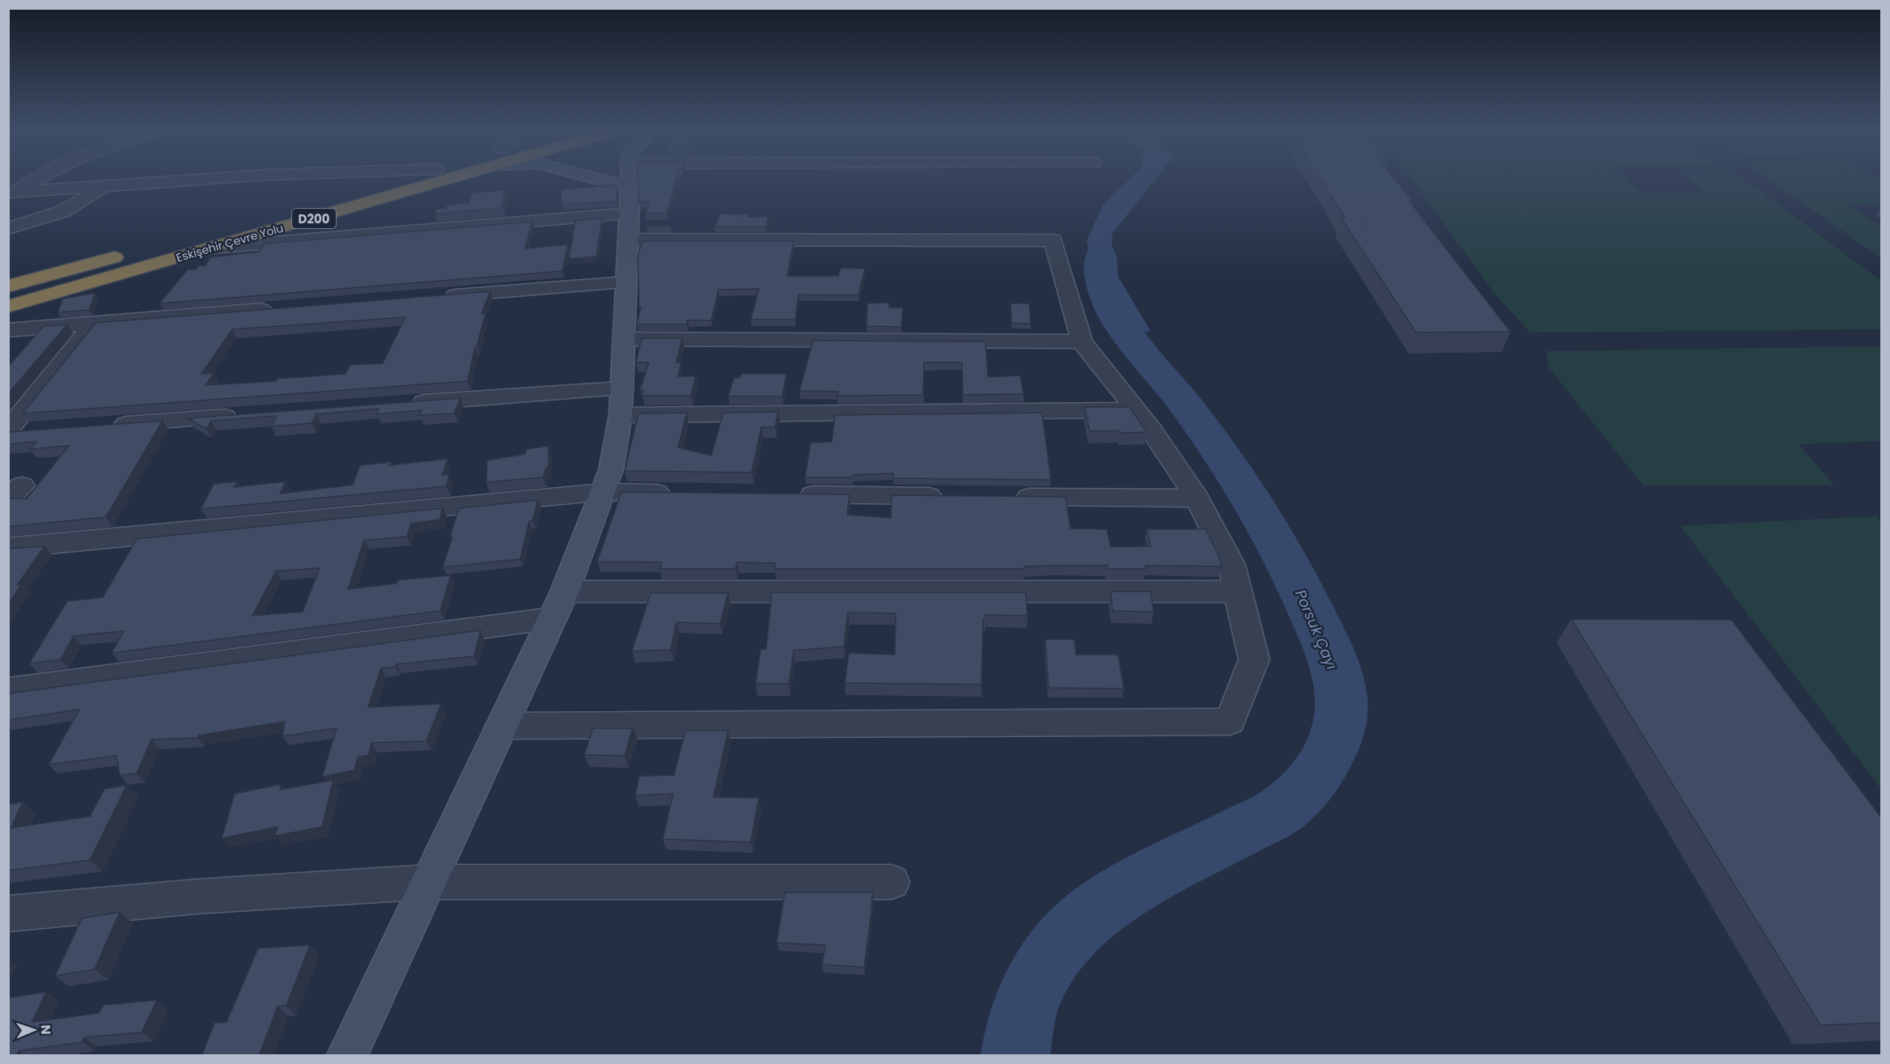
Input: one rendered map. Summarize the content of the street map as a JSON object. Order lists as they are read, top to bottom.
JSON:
{
  "streets": {
    "highway": ["D200", "Eskişehir Çevre Yolu"]
  },
  "water": ["Porsuk Çayı"],
  "north": "right"
}
